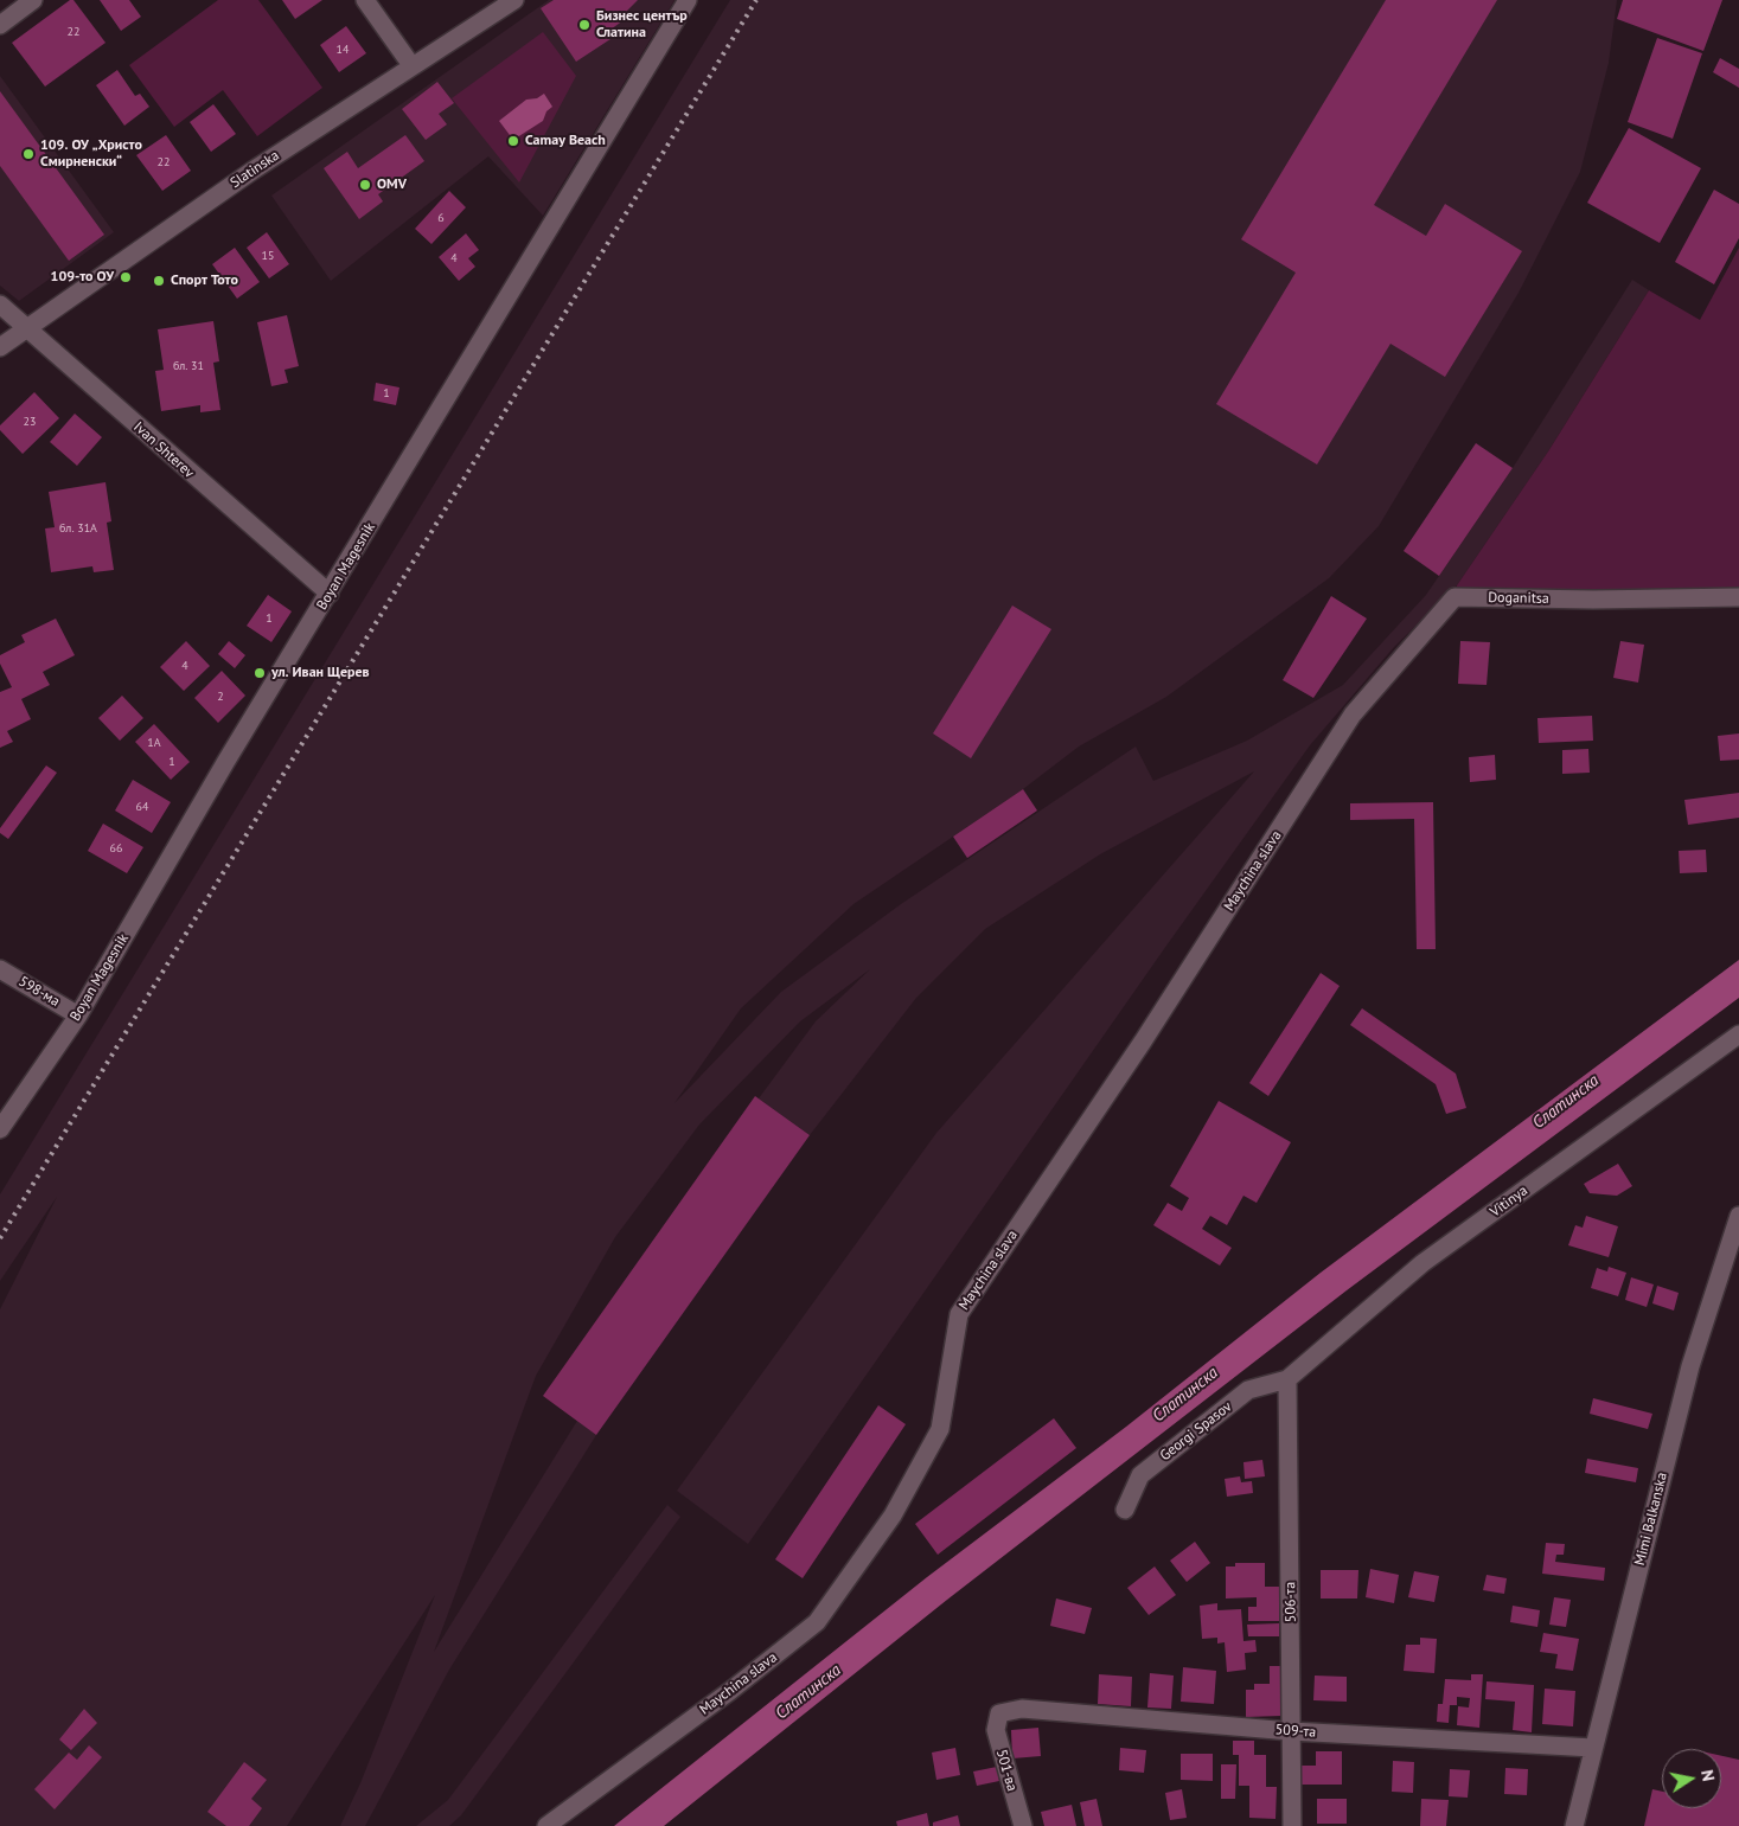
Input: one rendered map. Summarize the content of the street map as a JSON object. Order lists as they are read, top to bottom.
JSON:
{
  "streets": {
    "street": [
      "Slatinska",
      "Ivan Shterev",
      "Boyan Magesnik",
      "Doganitsa",
      "Maychina slava",
      "598-ма",
      "Vitinya",
      "Georgi Spasov",
      "Mimi Balkanska",
      "506-та",
      "509-та",
      "501-ва"
    ]
  },
  "crossings": [
    ["Slatinska", "Ivan Shterev"],
    ["Ivan Shterev", "Boyan Magesnik"],
    ["Boyan Magesnik", "598-ма"],
    ["Doganitsa", "Maychina slava"],
    ["Vitinya", "Georgi Spasov"],
    ["Vitinya", "506-та"],
    ["Georgi Spasov", "506-та"],
    ["Mimi Balkanska", "509-та"],
    ["506-та", "509-та"],
    ["509-та", "501-ва"]
  ],
  "water": ["Слатинска"],
  "places": [
    "Бизнес център Слатина",
    "Camay Beach",
    "109. ОУ „Христо Смирненски“",
    "OMV",
    "109-то ОУ",
    "Спорт Тото",
    "ул. Иван Щерев"
  ],
  "house_numbers": [
    "22",
    "14",
    "22",
    "6",
    "15",
    "4",
    "бл. 31",
    "1",
    "23",
    "бл. 31А",
    "1",
    "4",
    "2",
    "1А",
    "1",
    "64",
    "66"
  ],
  "north": "right"
}
